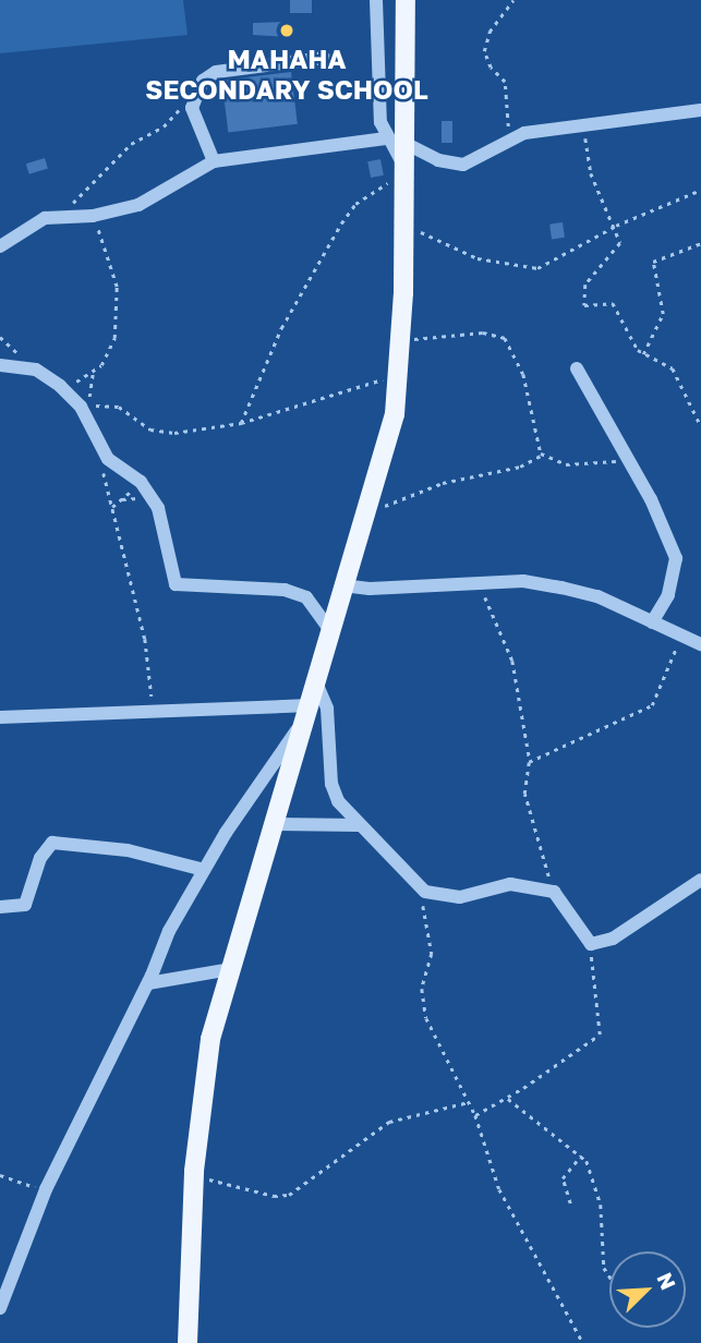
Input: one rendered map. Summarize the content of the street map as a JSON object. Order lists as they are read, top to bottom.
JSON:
{
  "places": ["MAHAHA SECONDARY SCHOOL"],
  "north": "top right"
}
